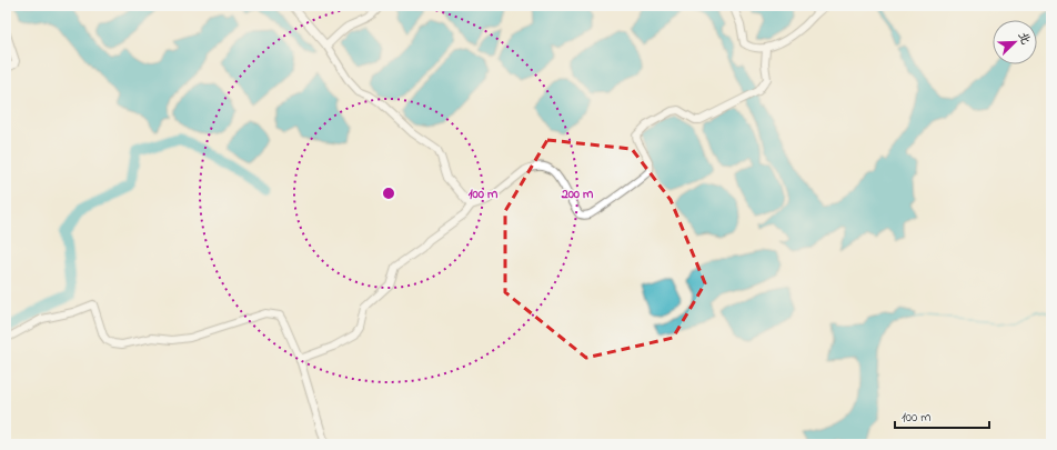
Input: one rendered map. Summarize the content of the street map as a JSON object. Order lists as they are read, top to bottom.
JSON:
{
  "scale_bar": "100 m",
  "north": "top right",
  "rings": ["100 m", "200 m"]
}
